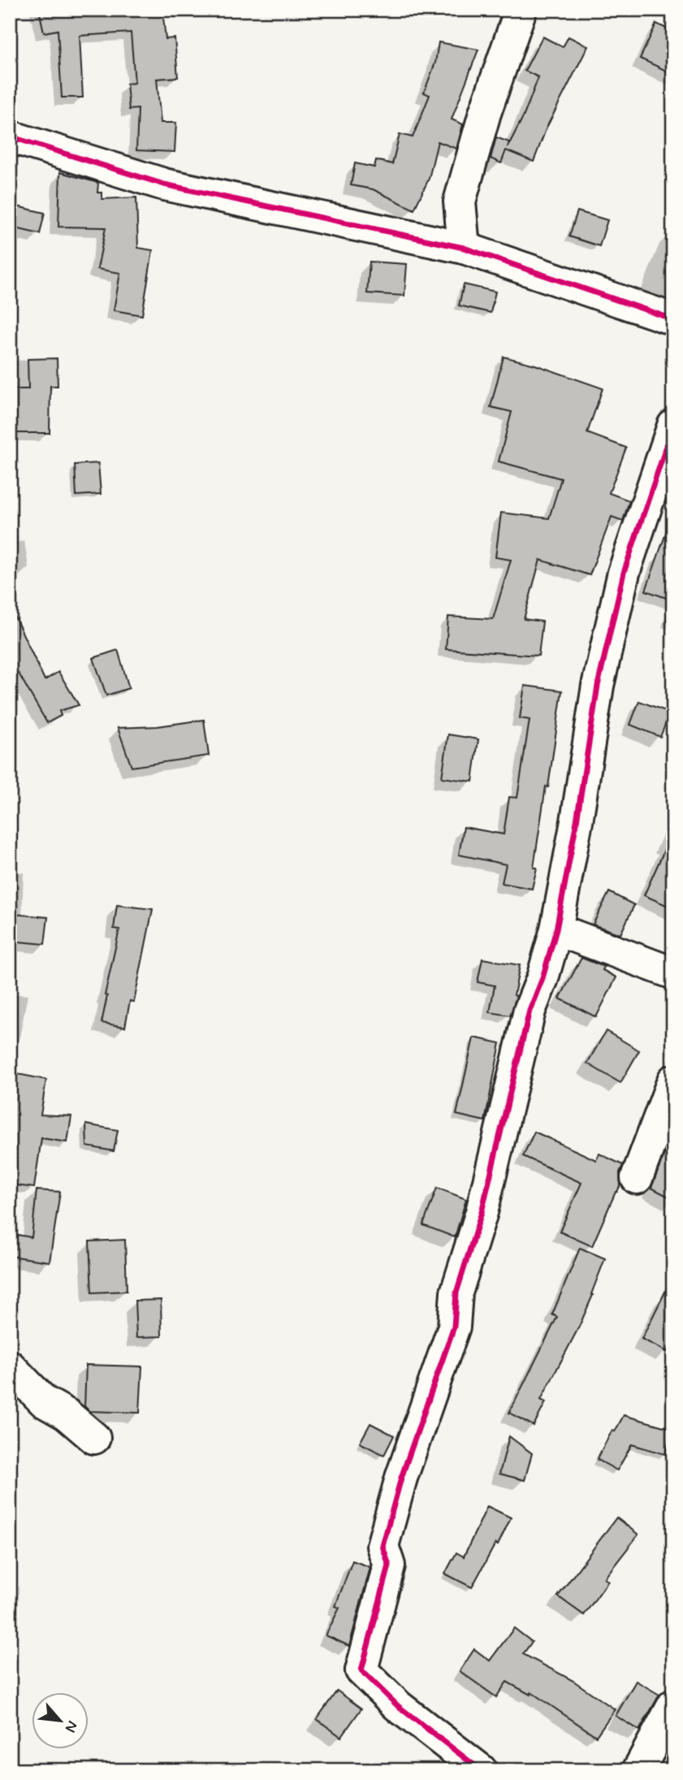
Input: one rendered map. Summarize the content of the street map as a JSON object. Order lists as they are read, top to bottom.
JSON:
{
  "north": "bottom right"
}
